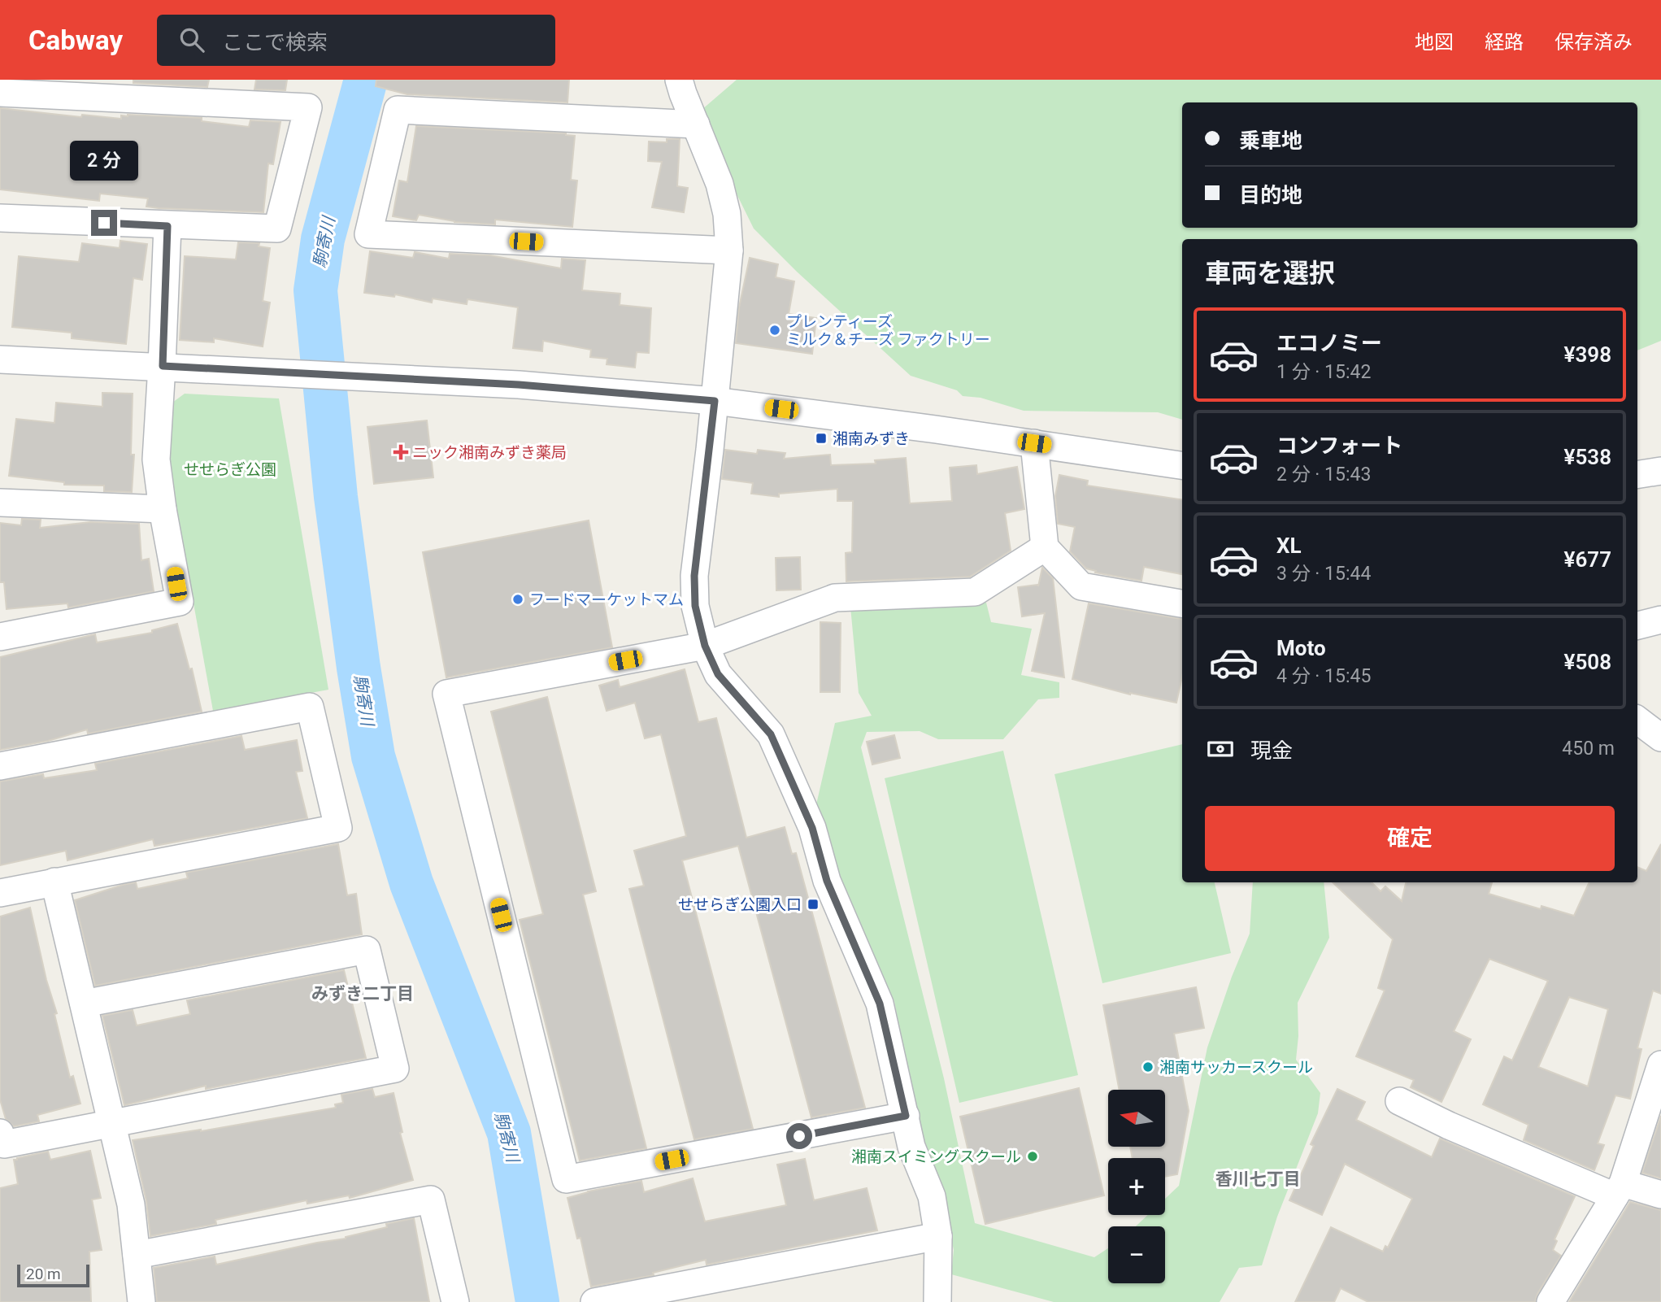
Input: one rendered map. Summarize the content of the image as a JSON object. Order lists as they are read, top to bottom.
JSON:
{
  "districts": ["みずき二丁目", "香川七丁目"],
  "water": ["駒寄川"],
  "parks": ["せせらぎ公園"],
  "places": {
    "other": [
      "プレンティーズ ミルク＆チーズ ファクトリー",
      "フードマーケットマム",
      "湘南サッカースクール",
      "湘南スイミングスクール"
    ],
    "transit": ["湘南みずき", "せせらぎ公園入口"],
    "health": ["ニック湘南みずき薬局"]
  },
  "scale_bar": "20 m",
  "north": "left",
  "page": {
    "header": "Cabway",
    "search": "ここで検索",
    "nav": ["地図", "経路", "保存済み"],
    "banner": ["乗車地", "目的地"],
    "bubble": "2 分",
    "heading": "車両を選択",
    "list": [
      {
        "name": "エコノミー",
        "note": "1 分 · 15:42",
        "value": "¥398"
      },
      {
        "name": "コンフォート",
        "note": "2 分 · 15:43",
        "value": "¥538"
      },
      {
        "name": "XL",
        "note": "3 分 · 15:44",
        "value": "¥677"
      },
      {
        "name": "Moto",
        "note": "4 分 · 15:45",
        "value": "¥508"
      }
    ],
    "pay": ["現金", "450 m"],
    "buttons": "確定",
    "map_buttons": ["+", "−"],
    "scale": "20 m"
  }
}
